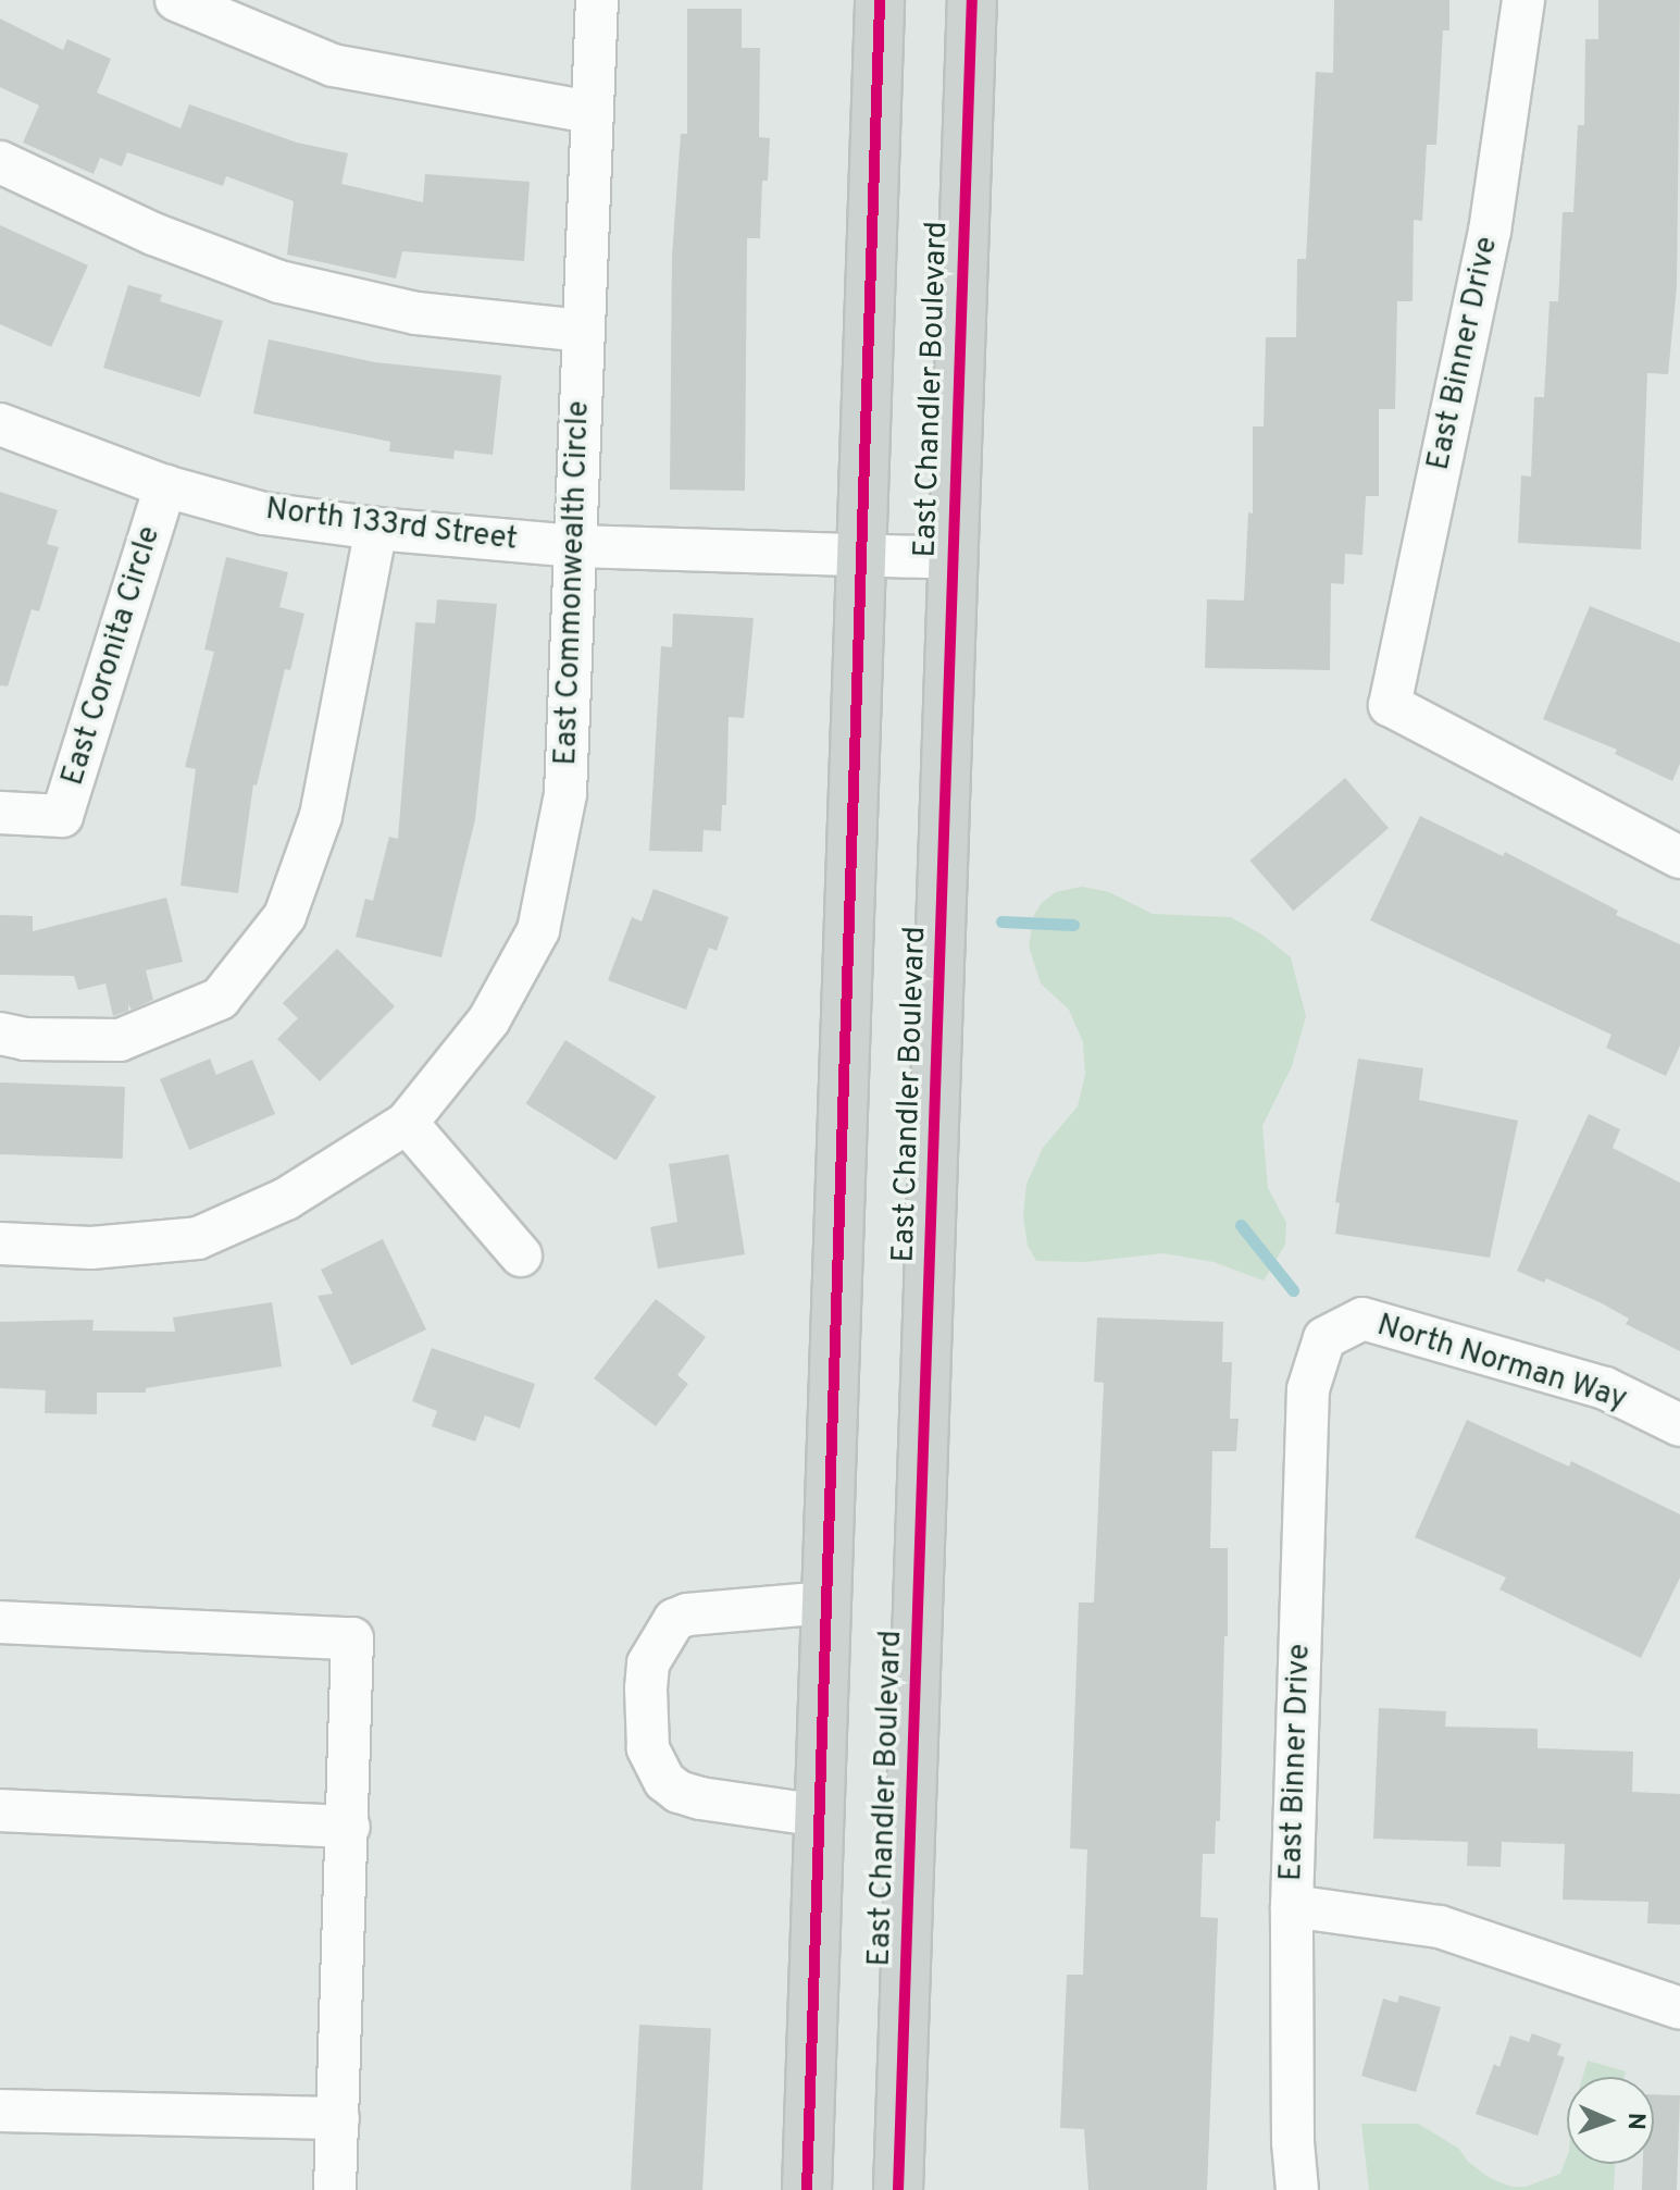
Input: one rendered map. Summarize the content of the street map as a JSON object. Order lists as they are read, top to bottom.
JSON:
{
  "streets": {
    "main road": ["East Chandler Boulevard"],
    "street": [
      "East Binner Drive",
      "North 133rd Street",
      "East Commonwealth Circle",
      "East Coronita Circle",
      "North Norman Way"
    ]
  },
  "crossings": [
    ["East Binner Drive", "North Norman Way"],
    ["East Chandler Boulevard", "North 133rd Street"],
    ["North 133rd Street", "East Commonwealth Circle"],
    ["North 133rd Street", "East Coronita Circle"]
  ],
  "north": "right"
}
